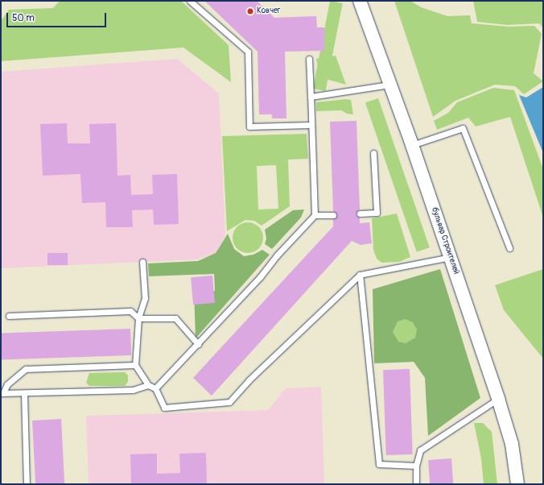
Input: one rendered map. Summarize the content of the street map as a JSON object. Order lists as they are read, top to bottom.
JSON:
{
  "streets": {
    "street": ["бульвар Строителей"]
  },
  "places": ["Ковчег"],
  "scale_bar": "50 m"
}
